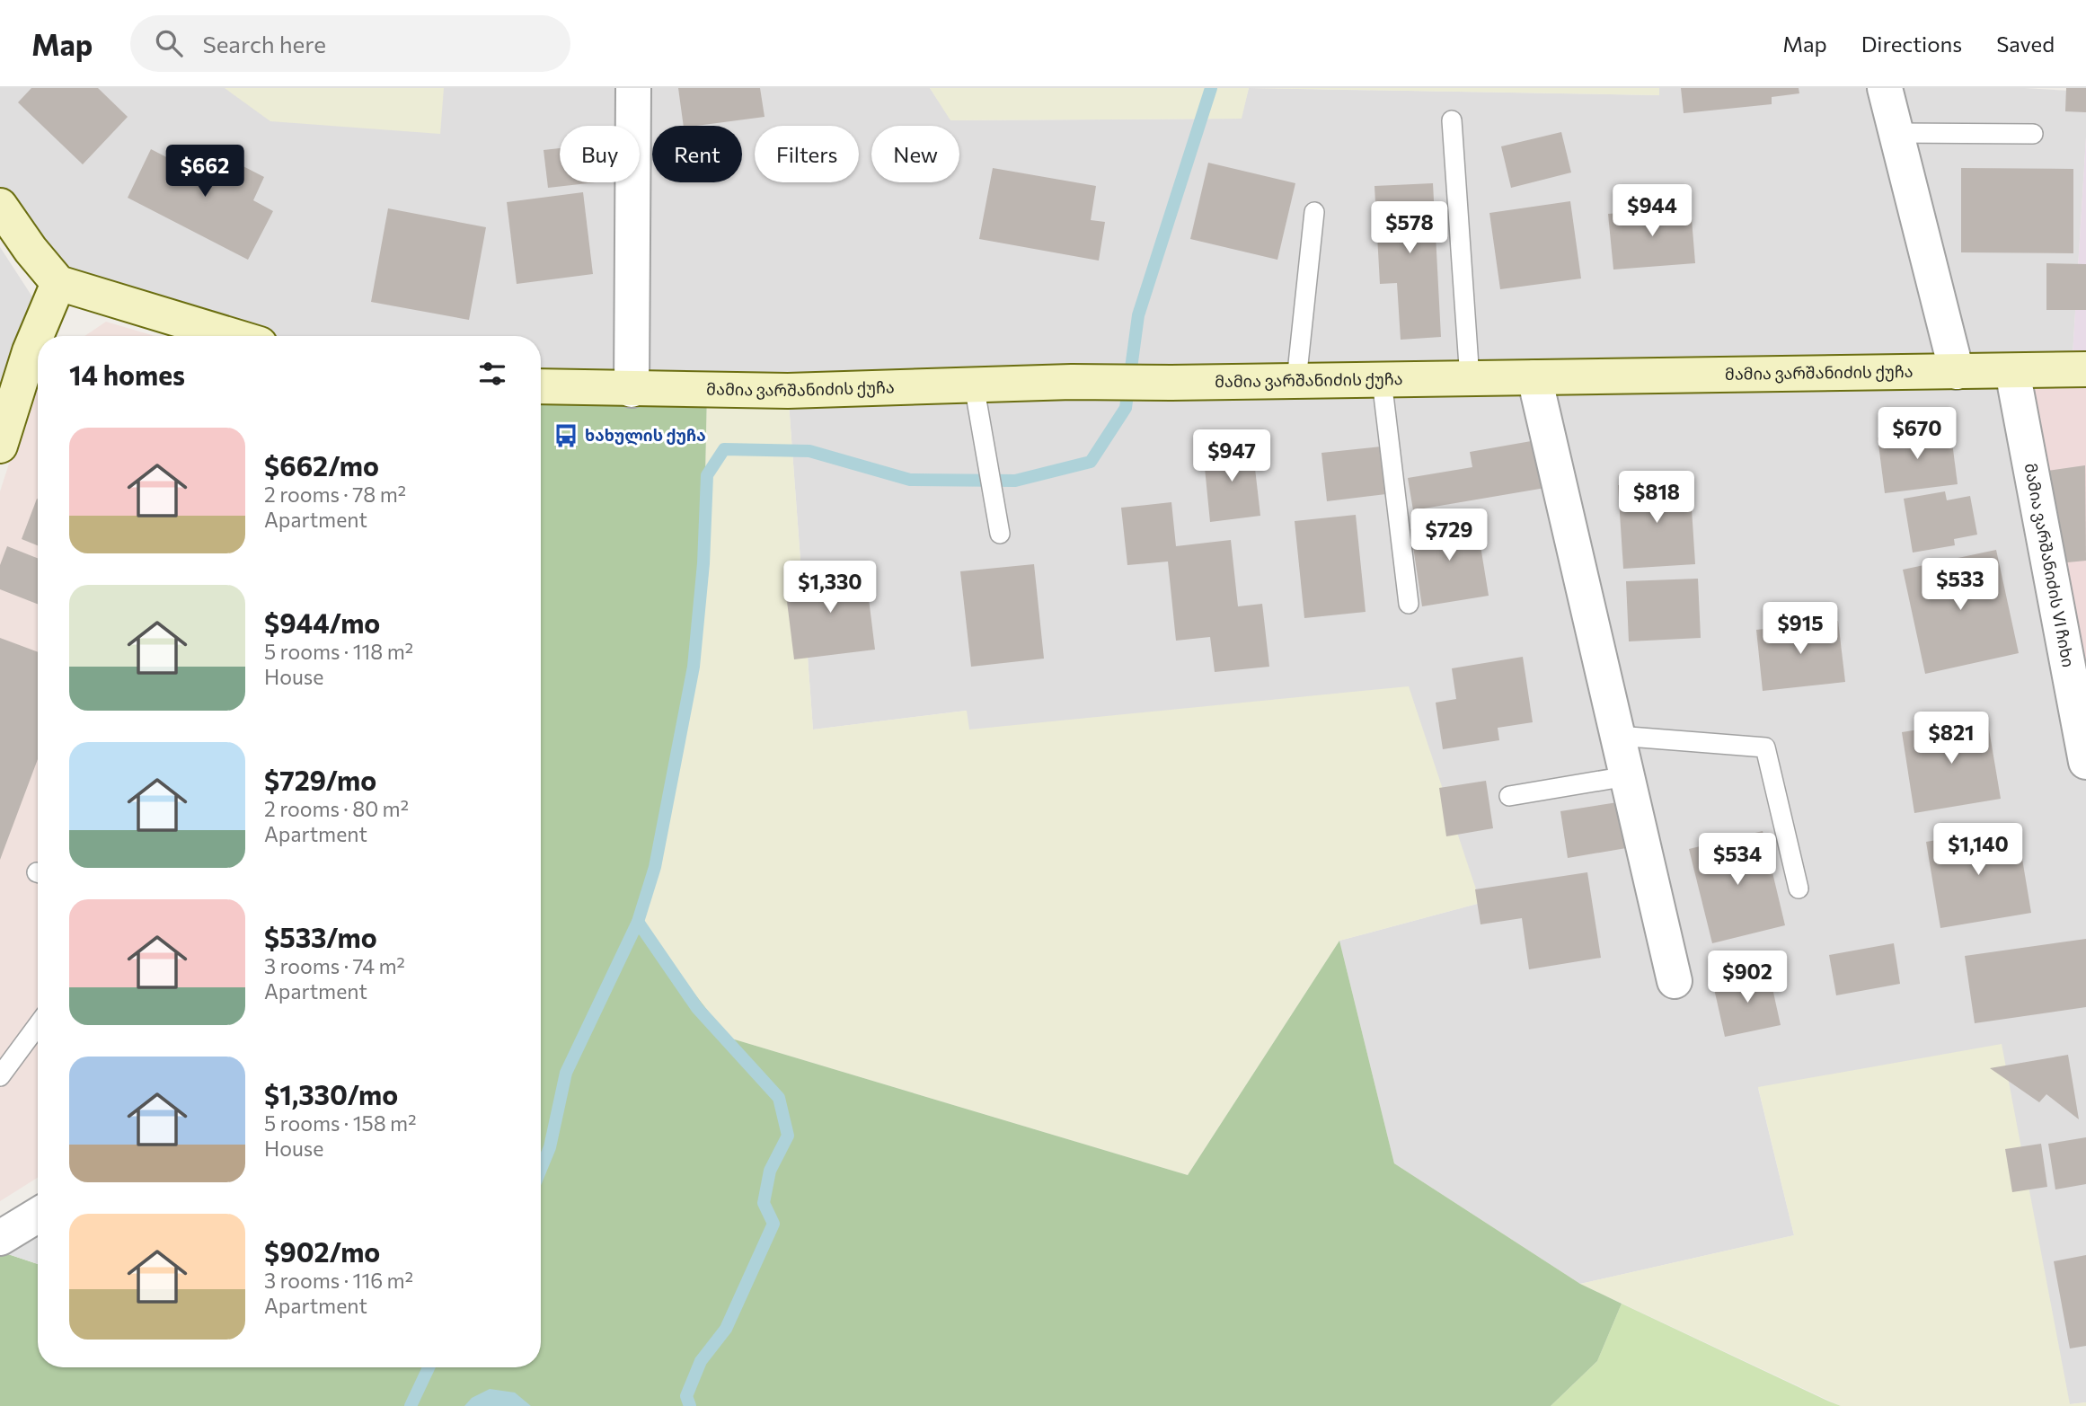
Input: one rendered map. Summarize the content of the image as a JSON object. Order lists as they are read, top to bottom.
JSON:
{
  "streets": {
    "street": ["მამია ვარშანიძის ქუჩა", "მამია ვარშანიძის VI ჩიხი"]
  },
  "crossings": [
    ["მამია ვარშანიძის ქუჩა", "მამია ვარშანიძის VI ჩიხი"]
  ],
  "places": {
    "bus stop": ["ხახულის ქუჩა"]
  },
  "page": {
    "header": "Map",
    "search": "Search here",
    "nav": ["Map", "Directions", "Saved"],
    "chip": [
      "Buy",
      "Rent",
      "Filters",
      "New"
    ],
    "price": [
      "$662",
      "$944",
      "$578",
      "$670",
      "$947",
      "$818",
      "$729",
      "$533",
      "$1,330",
      "$915",
      "$821",
      "$1,140",
      "$534",
      "$902"
    ],
    "heading": "14 homes",
    "list": [
      {
        "name": "$662/mo",
        "note": "2 rooms · 78 m² · Apartment"
      },
      {
        "name": "$944/mo",
        "note": "5 rooms · 118 m² · House"
      },
      {
        "name": "$729/mo",
        "note": "2 rooms · 80 m² · Apartment"
      },
      {
        "name": "$533/mo",
        "note": "3 rooms · 74 m² · Apartment"
      },
      {
        "name": "$1,330/mo",
        "note": "5 rooms · 158 m² · House"
      },
      {
        "name": "$902/mo",
        "note": "3 rooms · 116 m² · Apartment"
      }
    ]
  }
}
